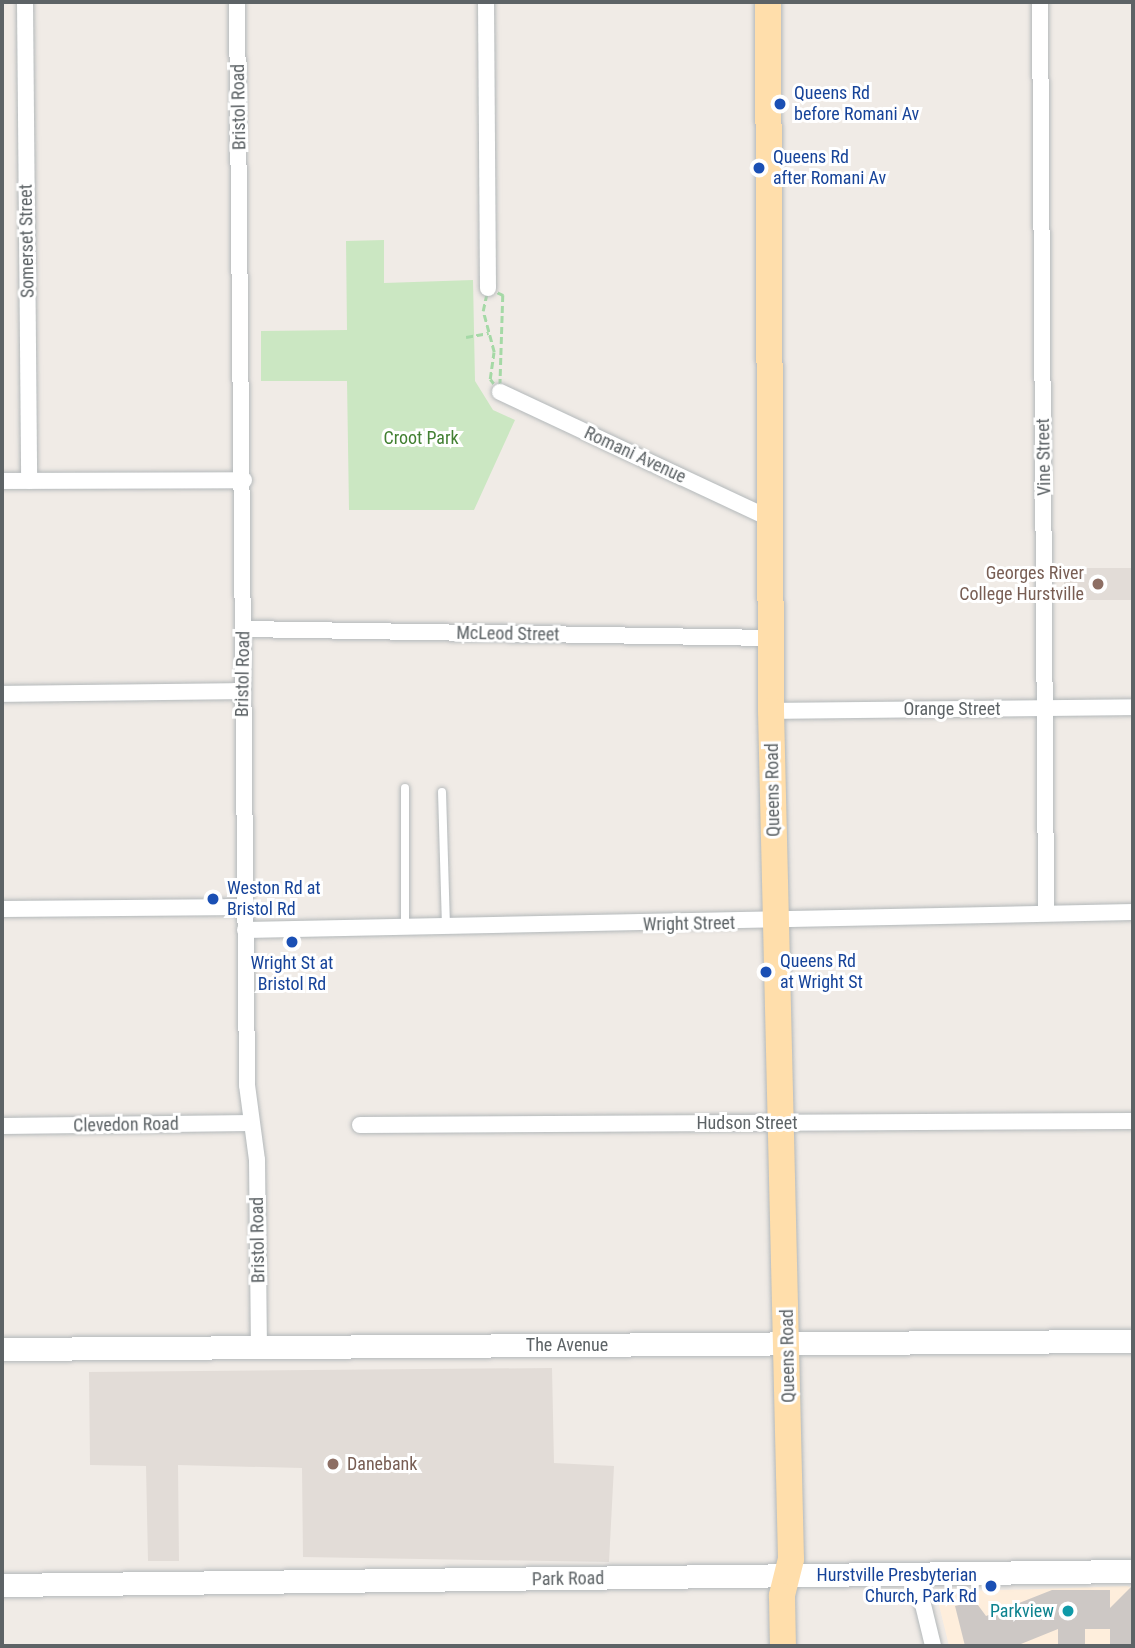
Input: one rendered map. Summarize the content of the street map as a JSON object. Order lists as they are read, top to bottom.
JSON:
{
  "streets": {
    "main road": ["Queens Road"],
    "street": [
      "Bristol Road",
      "Somerset Street",
      "Romani Avenue",
      "Vine Street",
      "McLeod Street",
      "Orange Street",
      "Wright Street",
      "Hudson Street",
      "Clevedon Road",
      "The Avenue",
      "Park Road"
    ]
  },
  "crossings": [
    ["Bristol Road", "McLeod Street"],
    ["Bristol Road", "Wright Street"],
    ["Bristol Road", "Clevedon Road"],
    ["Bristol Road", "The Avenue"],
    ["Romani Avenue", "Queens Road"],
    ["Vine Street", "Orange Street"],
    ["Vine Street", "Wright Street"],
    ["McLeod Street", "Queens Road"],
    ["Orange Street", "Queens Road"],
    ["Queens Road", "Wright Street"],
    ["Queens Road", "Hudson Street"],
    ["Queens Road", "The Avenue"],
    ["Queens Road", "Park Road"]
  ],
  "parks": ["Croot Park"],
  "places": [
    "Queens Rd before Romani Av",
    "Queens Rd after Romani Av",
    "Georges River College Hurstville",
    "Weston Rd at Bristol Rd",
    "Wright St at Bristol Rd",
    "Queens Rd at Wright St",
    "Danebank",
    "Hurstville Presbyterian Church, Park Rd",
    "Parkview"
  ]
}
